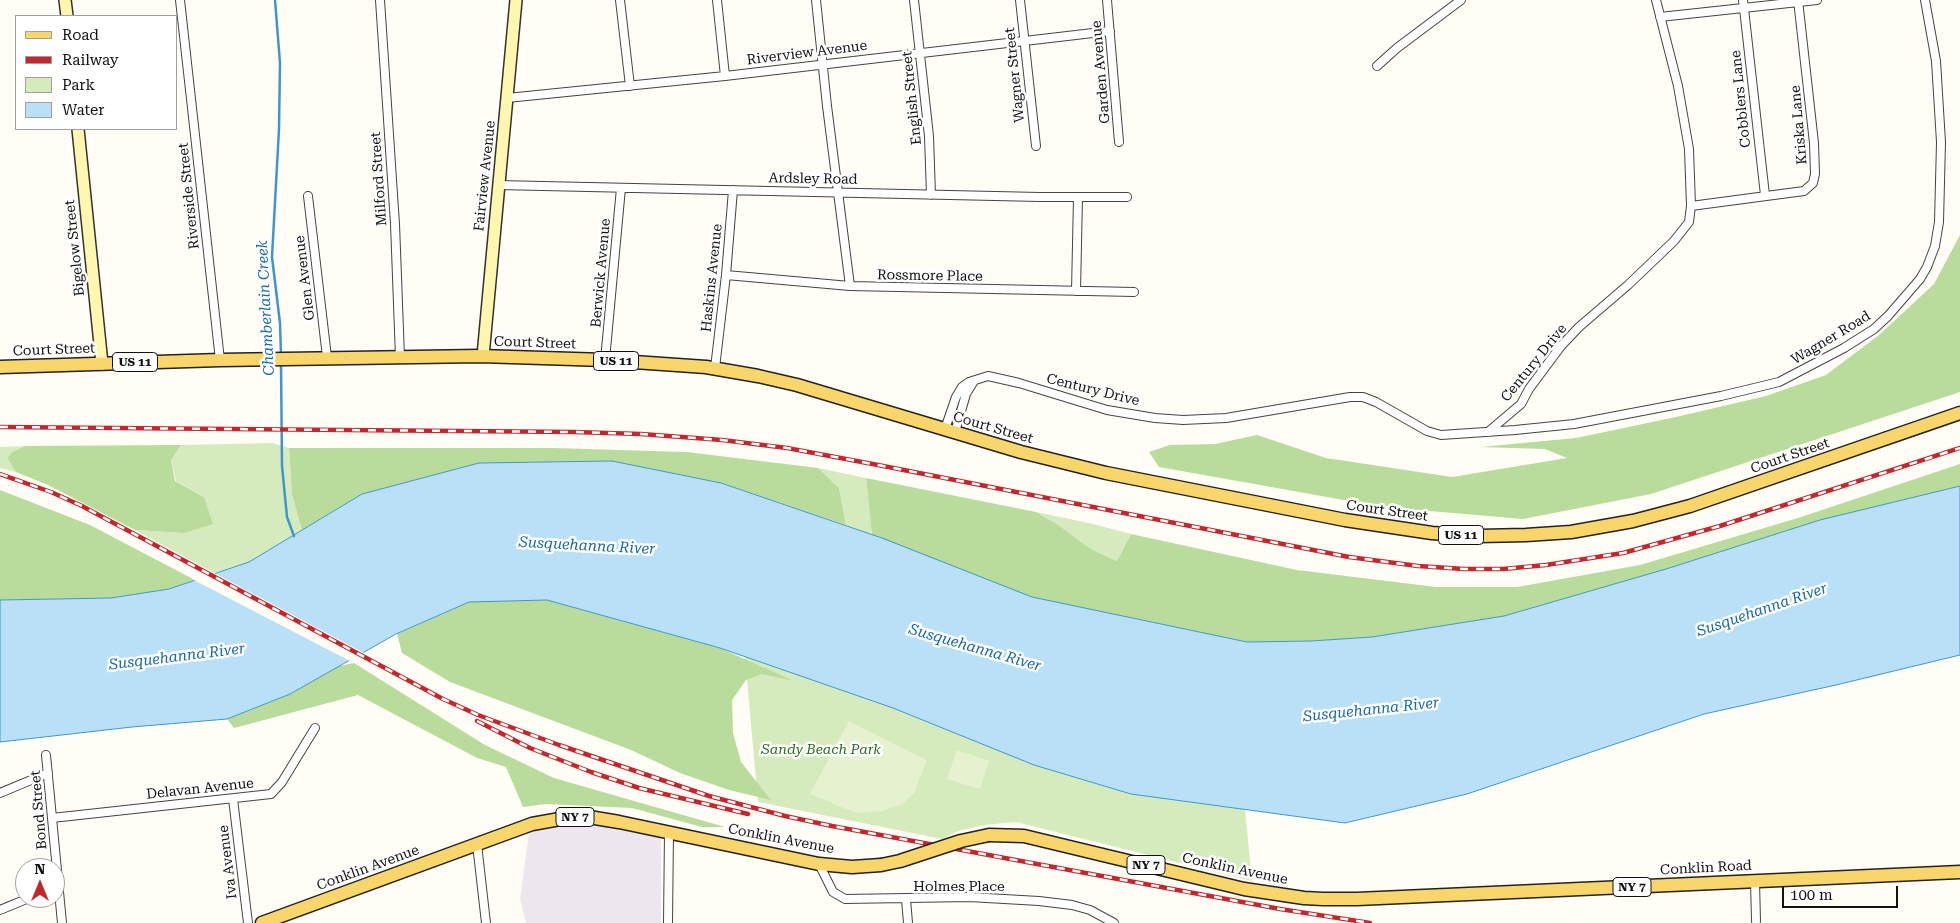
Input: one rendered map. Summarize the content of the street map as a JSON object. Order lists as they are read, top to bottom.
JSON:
{
  "streets": {
    "main road": [
      "Court Street",
      "US 11",
      "NY 7",
      "Conklin Avenue",
      "Conklin Road"
    ],
    "street": [
      "Riverview Avenue",
      "Garden Avenue",
      "Wagner Street",
      "English Street",
      "Cobblers Lane",
      "Kriska Lane",
      "Fairview Avenue",
      "Milford Street",
      "Ardsley Road",
      "Riverside Street",
      "Bigelow Street",
      "Berwick Avenue",
      "Rossmore Place",
      "Glen Avenue",
      "Haskins Avenue",
      "Wagner Road",
      "Century Drive",
      "Delavan Avenue",
      "Bond Street",
      "Iva Avenue",
      "Holmes Place"
    ]
  },
  "crossings": [
    ["Riverview Avenue", "Garden Avenue"],
    ["Riverview Avenue", "Wagner Street"],
    ["Riverview Avenue", "English Street"],
    ["Riverview Avenue", "Fairview Avenue"],
    ["English Street", "Ardsley Road"],
    ["Cobblers Lane", "Kriska Lane"],
    ["Kriska Lane", "Century Drive"],
    ["Fairview Avenue", "Ardsley Road"],
    ["Fairview Avenue", "Court Street"],
    ["Milford Street", "Court Street"],
    ["Ardsley Road", "Berwick Avenue"],
    ["Ardsley Road", "Haskins Avenue"],
    ["Riverside Street", "Court Street"],
    ["Bigelow Street", "Court Street"],
    ["Berwick Avenue", "Court Street"],
    ["Rossmore Place", "Haskins Avenue"],
    ["Glen Avenue", "Court Street"],
    ["Haskins Avenue", "Court Street"],
    ["Wagner Road", "Century Drive"],
    ["Court Street", "Century Drive"],
    ["Delavan Avenue", "Bond Street"],
    ["Delavan Avenue", "Iva Avenue"],
    ["Conklin Avenue", "Conklin Road"],
    ["Conklin Avenue", "Holmes Place"]
  ],
  "water": ["Chamberlain Creek", "Susquehanna River"],
  "parks": ["Sandy Beach Park"],
  "legend": [
    "Road",
    "Railway",
    "Park",
    "Water"
  ],
  "scale_bar": "100 m",
  "north": "top"
}
